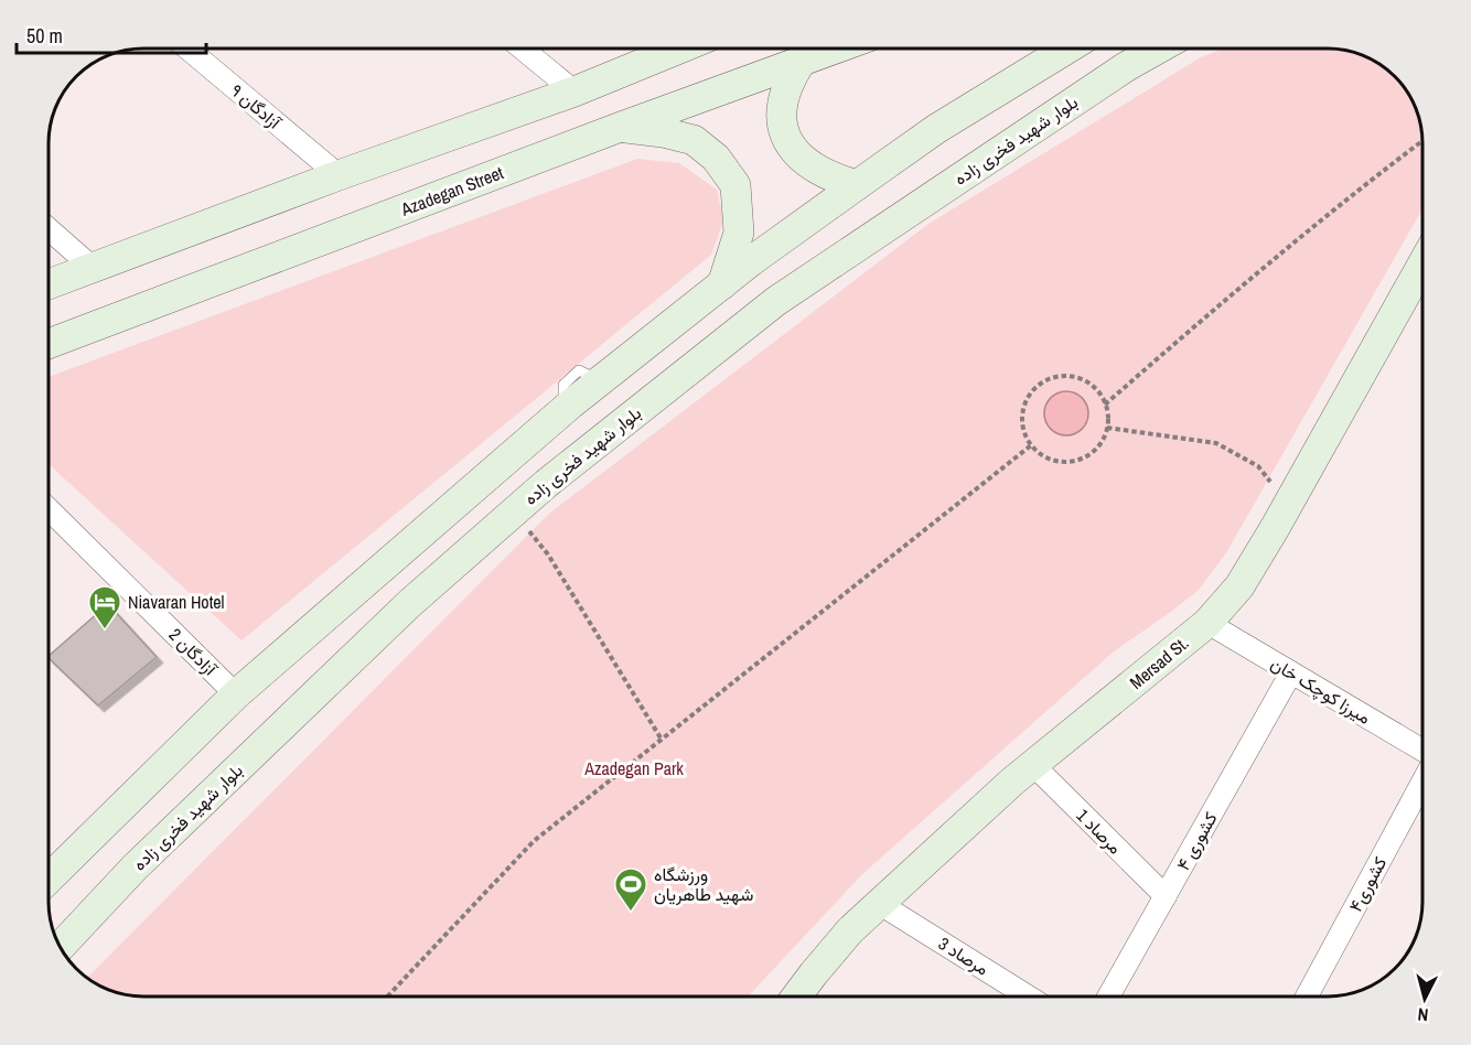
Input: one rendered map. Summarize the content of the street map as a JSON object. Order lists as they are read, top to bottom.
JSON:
{
  "streets": {
    "main road": ["بلوار شهید فخری زاده", "Azadegan Street", "Mersad St."],
    "street": [
      "آزادگان ۹",
      "آزادگان 2",
      "میرزا کوچک خان",
      "مرصاد 1",
      "کشوری ۴",
      "کشوری۴",
      "مرصاد 3"
    ]
  },
  "crossings": [
    ["Mersad St.", "میرزا کوچک خان"],
    ["Mersad St.", "مرصاد 1"],
    ["Mersad St.", "مرصاد 3"],
    ["میرزا کوچک خان", "کشوری ۴"],
    ["مرصاد 1", "کشوری ۴"]
  ],
  "parks": ["Azadegan Park"],
  "places": {
    "hotel": ["Niavaran Hotel"],
    "sports": ["ورزشگاه شهید طاهریان"]
  },
  "scale_bar": "50 m",
  "north": "bottom"
}
